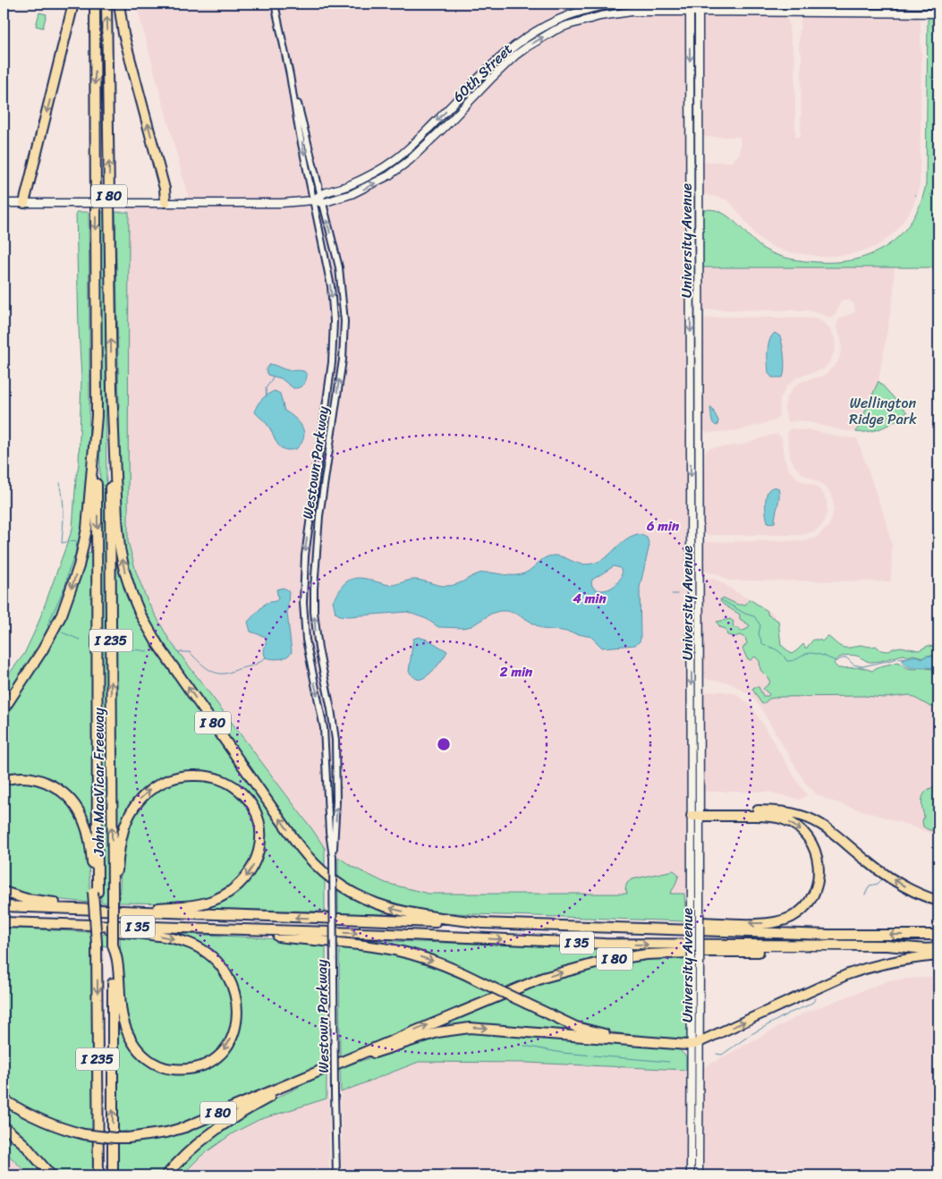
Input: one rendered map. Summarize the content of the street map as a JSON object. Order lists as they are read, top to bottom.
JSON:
{
  "streets": {
    "highway": [
      "I 80",
      "I 235",
      "John MacVicar Freeway",
      "I 35"
    ],
    "main road": ["60th Street", "University Avenue"],
    "street": ["Westown Parkway"]
  },
  "crossings": [
    ["60th Street", "University Avenue"],
    ["60th Street", "Westown Parkway"],
    ["I 80", "John MacVicar Freeway"],
    ["I 80", "I 35"]
  ],
  "parks": ["Wellington Ridge Park"],
  "rings": ["6 min", "4 min", "2 min"]
}
